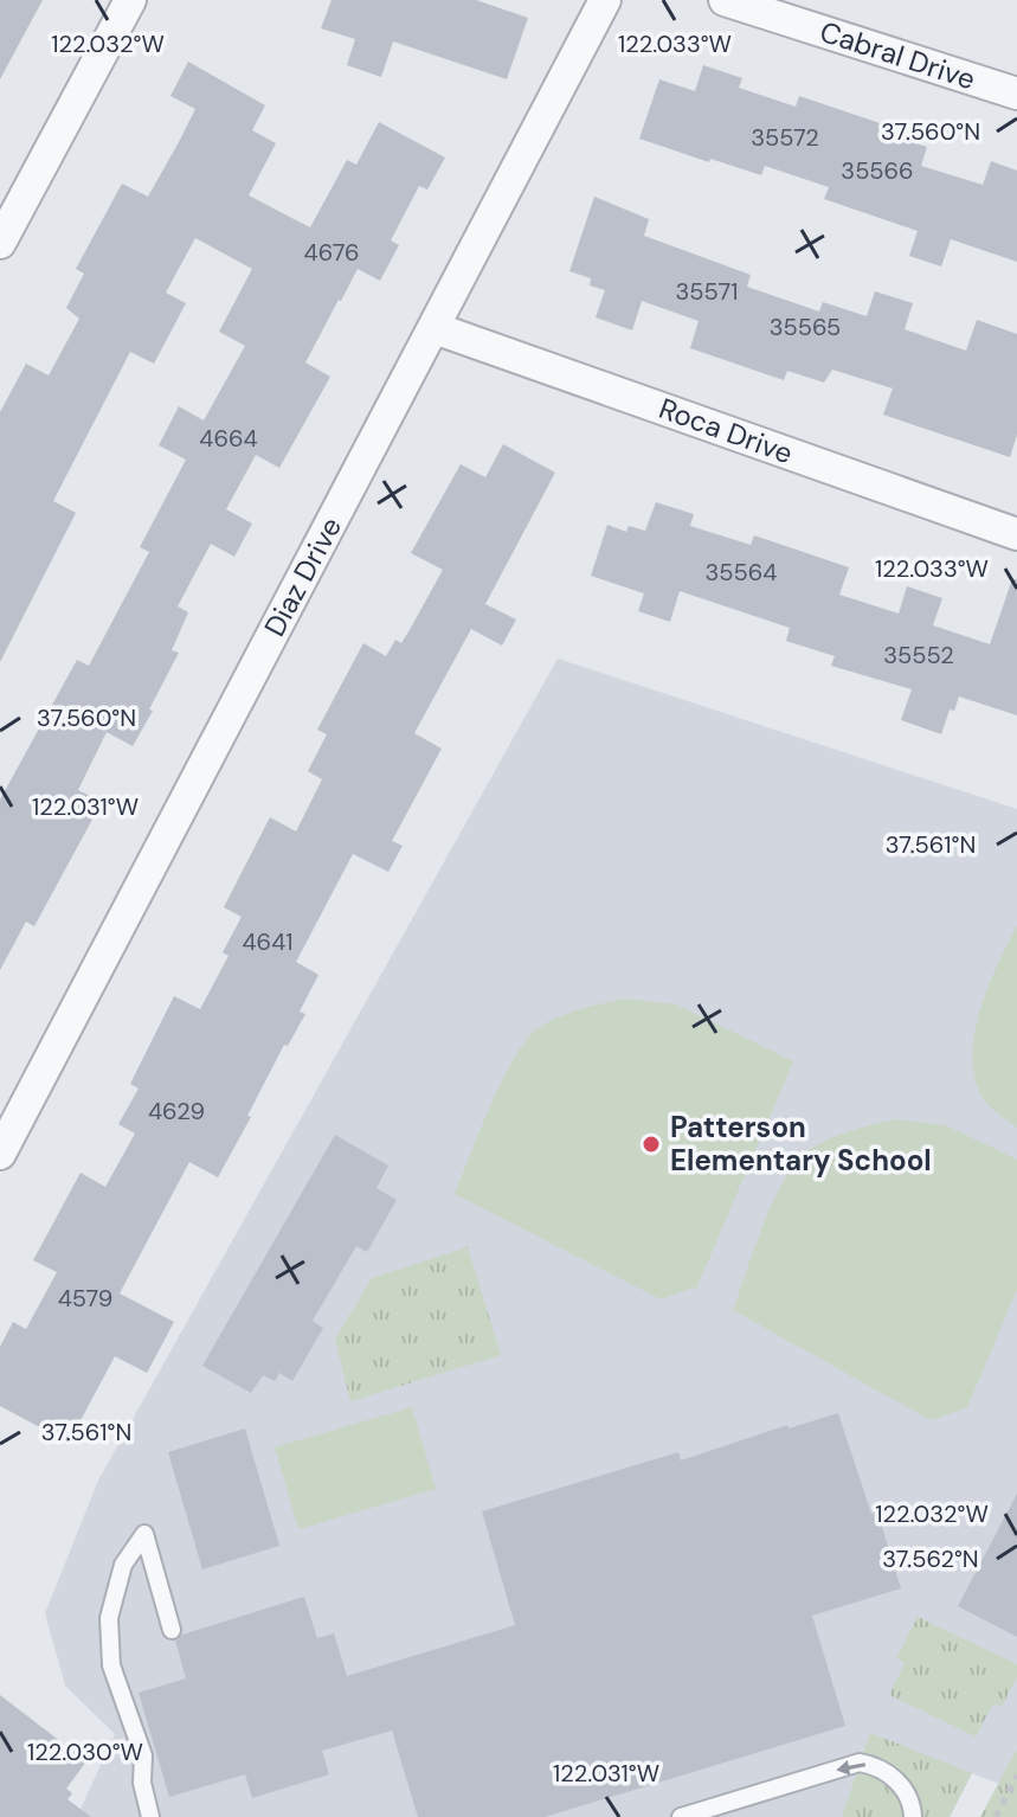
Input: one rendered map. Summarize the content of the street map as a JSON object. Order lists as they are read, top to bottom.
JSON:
{
  "streets": {
    "street": ["Cabral Drive", "Roca Drive", "Diaz Drive"]
  },
  "crossings": [
    ["Roca Drive", "Diaz Drive"]
  ],
  "places": ["Patterson Elementary School"],
  "house_numbers": [
    "35572",
    "35566",
    "4676",
    "35571",
    "35565",
    "4664",
    "35564",
    "35552",
    "4641",
    "4629",
    "4579"
  ],
  "coordinates": [
    "122.032°W",
    "122.033°W",
    "37.560°N",
    "122.031°W",
    "37.561°N",
    "37.562°N",
    "122.030°W"
  ]
}
